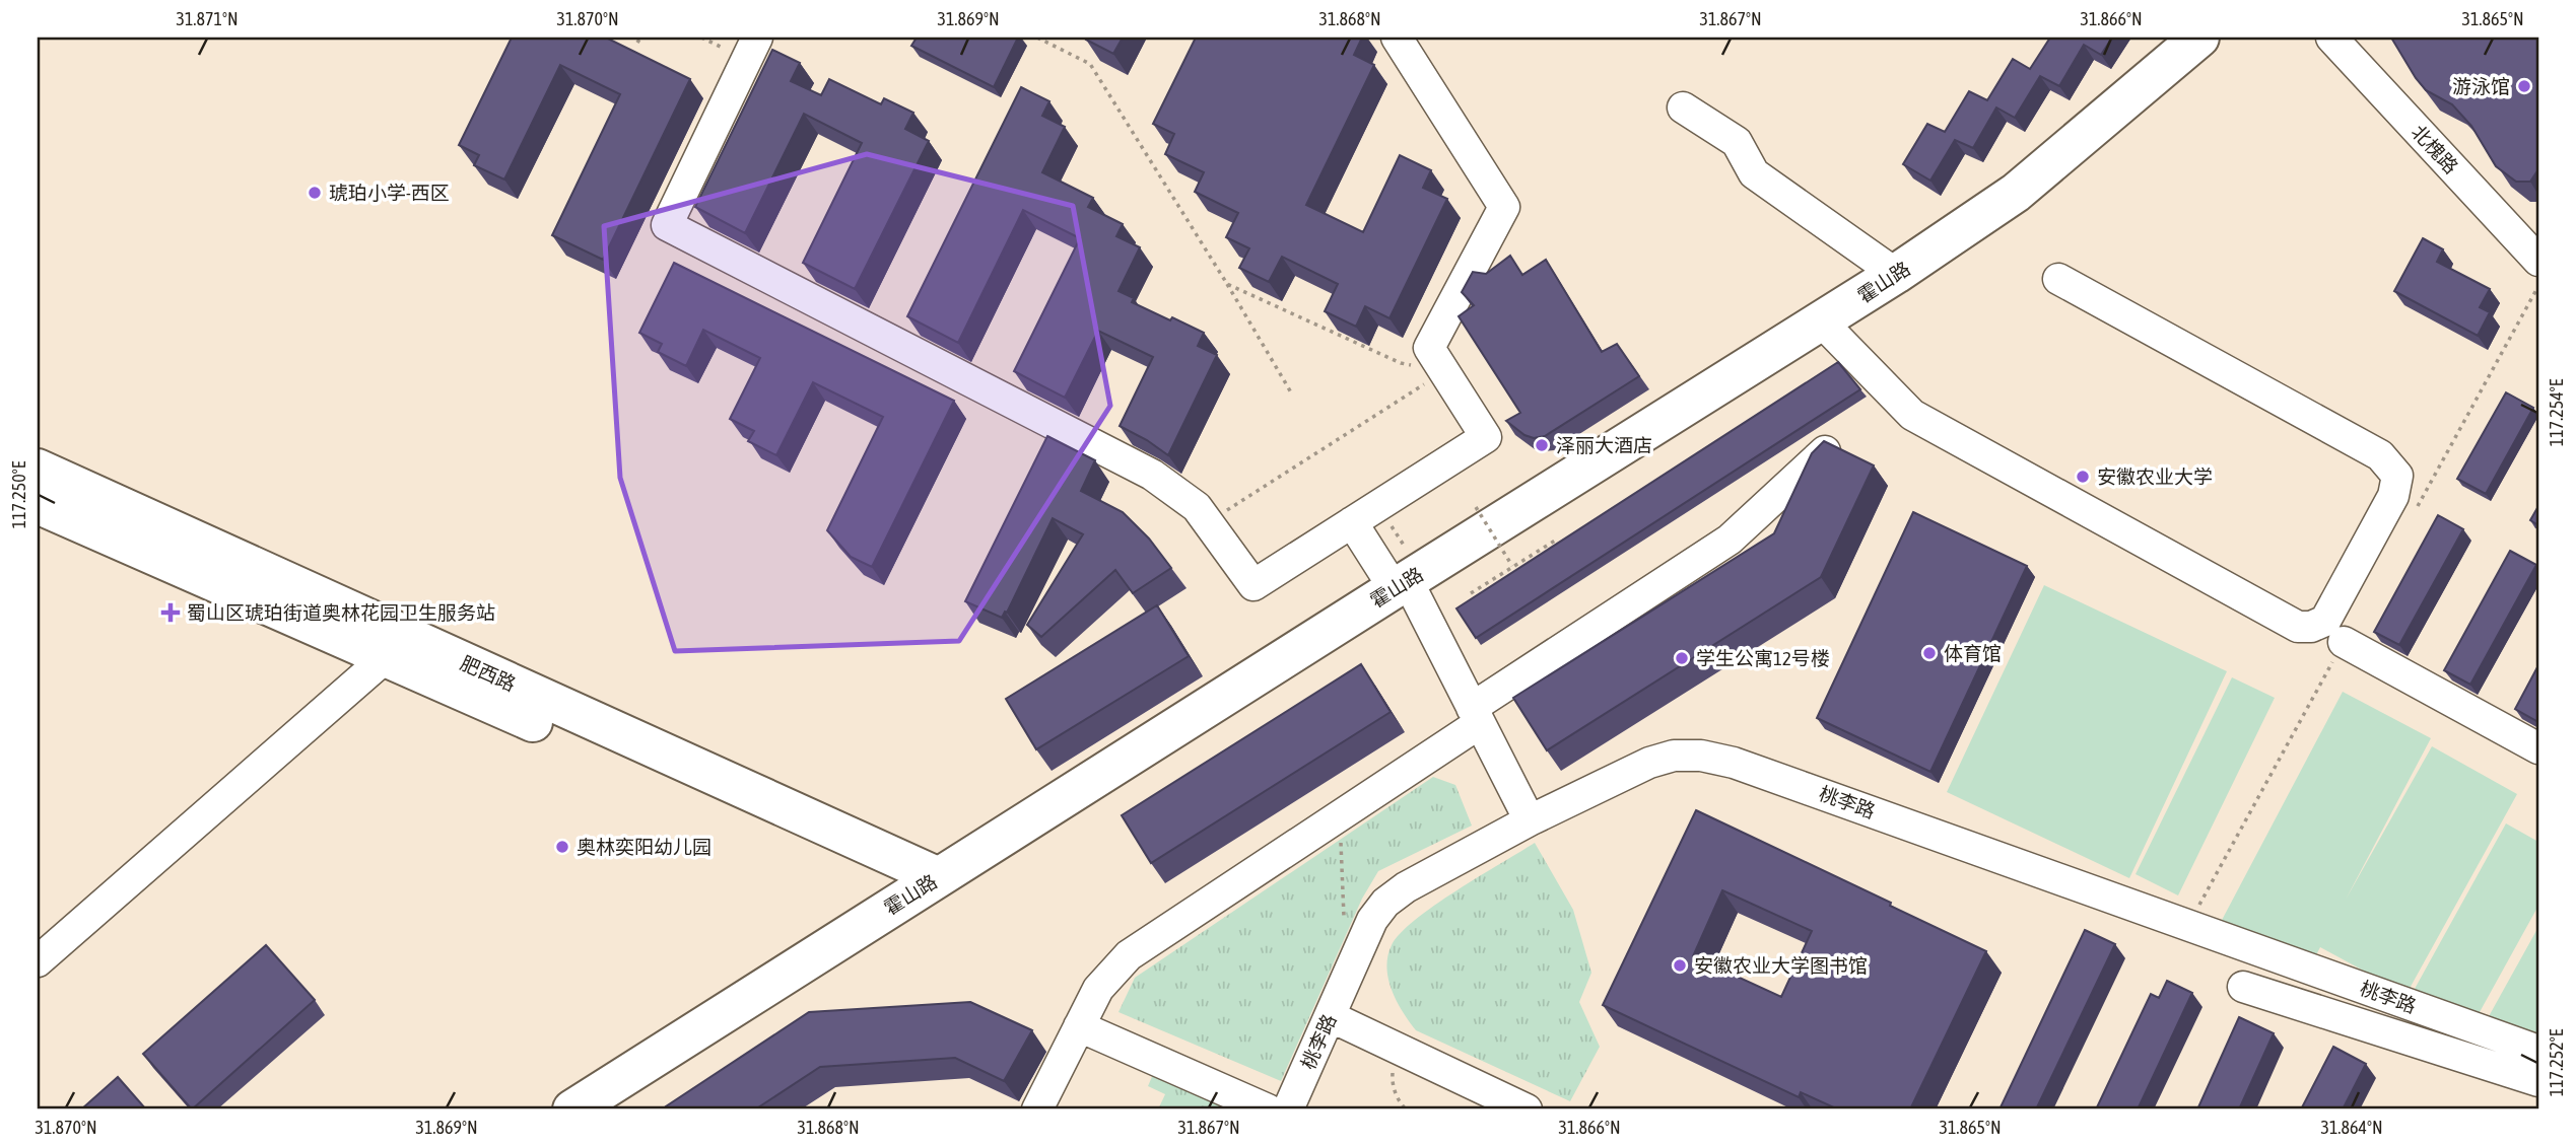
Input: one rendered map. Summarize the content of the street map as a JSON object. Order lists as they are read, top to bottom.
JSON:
{
  "streets": {
    "main road": ["霍山路", "肥西路"],
    "street": ["北槐路", "桃李路"]
  },
  "crossings": [
    ["霍山路", "肥西路"]
  ],
  "places": {
    "other": [
      "游泳馆",
      "琥珀小学-西区",
      "泽丽大酒店",
      "安徽农业大学",
      "体育馆",
      "学生公寓12号楼",
      "奥林奕阳幼儿园",
      "安徽农业大学图书馆"
    ],
    "health": ["蜀山区琥珀街道奥林花园卫生服务站"]
  },
  "coordinates": [
    "31.871°N",
    "31.870°N",
    "31.869°N",
    "31.868°N",
    "31.867°N",
    "31.866°N",
    "31.865°N",
    "117.254°E",
    "117.250°E",
    "117.252°E",
    "31.864°N"
  ]
}
